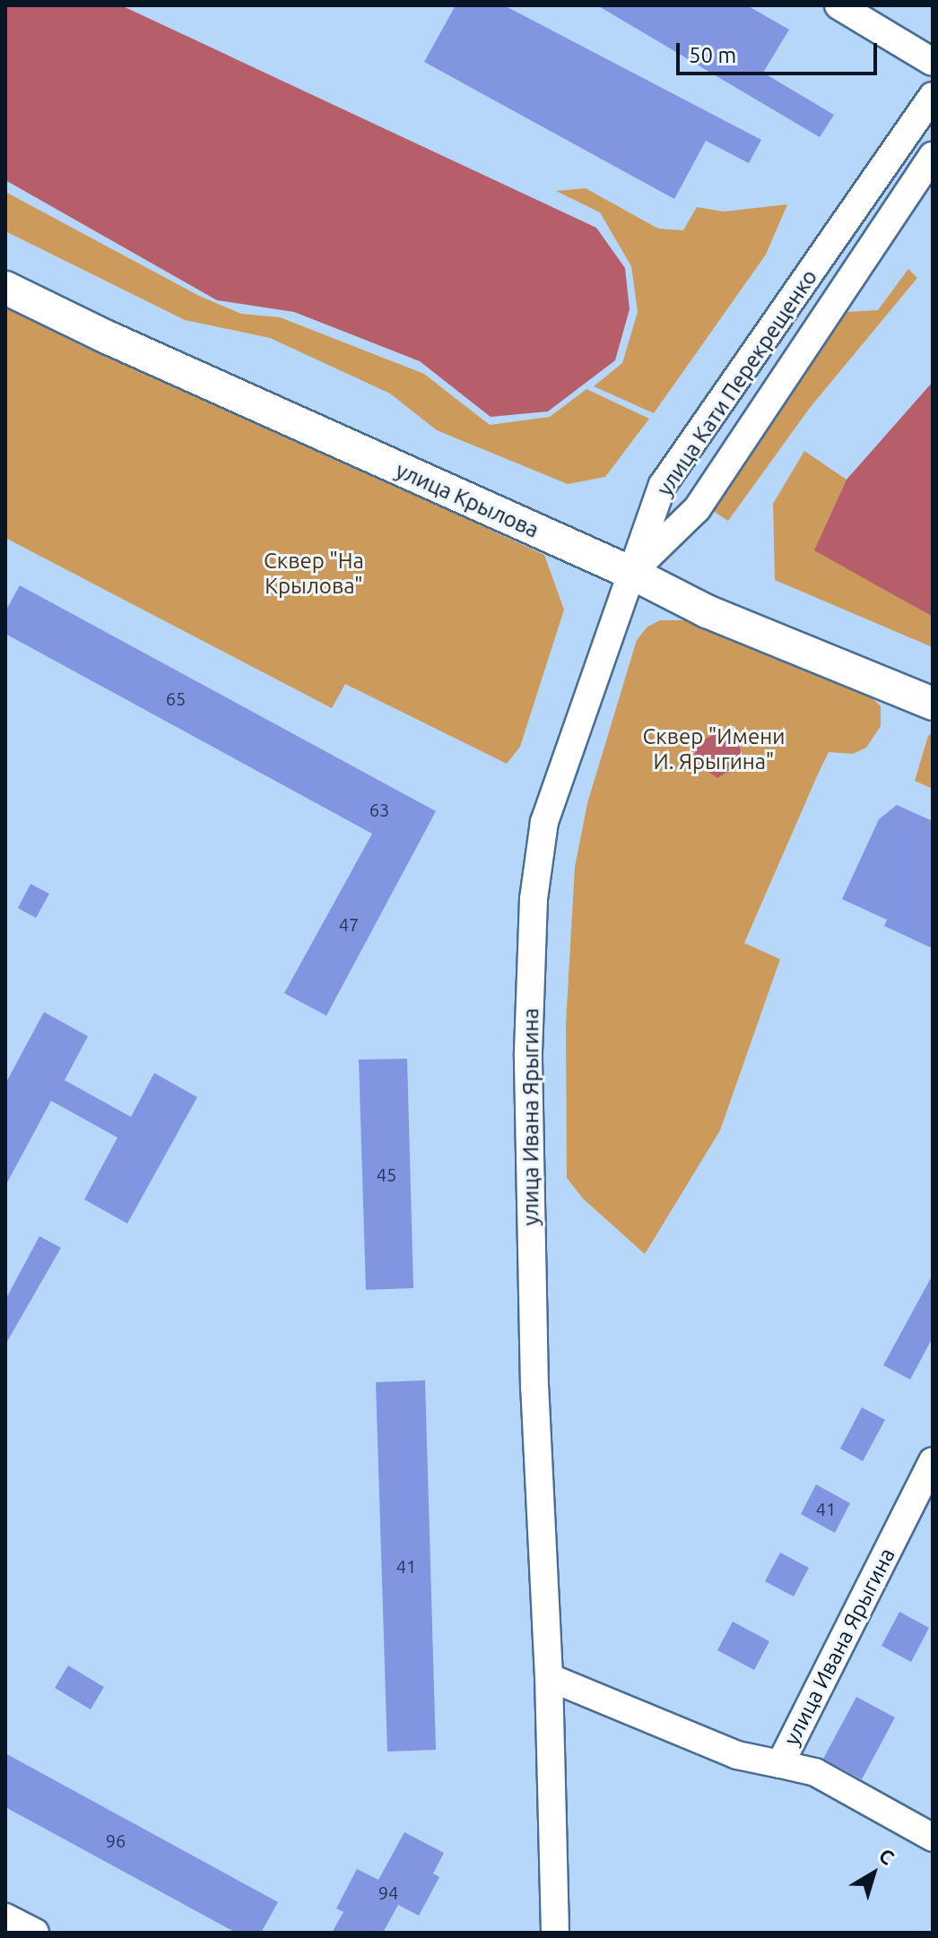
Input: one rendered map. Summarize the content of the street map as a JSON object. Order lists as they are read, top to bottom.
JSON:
{
  "streets": {
    "main road": ["улица Крылова"],
    "street": ["улица Кати Перекрещенко", "улица Ивана Ярыгина"]
  },
  "crossings": [
    ["улица Кати Перекрещенко", "улица Крылова"],
    ["улица Кати Перекрещенко", "улица Ивана Ярыгина"],
    ["улица Крылова", "улица Ивана Ярыгина"]
  ],
  "parks": ["Сквер \"На Крылова\"", "Сквер \"Имени И. Ярыгина\""],
  "house_numbers": [
    "65",
    "63",
    "47",
    "45",
    "41",
    "41",
    "96",
    "94"
  ],
  "scale_bar": "50 m",
  "north": "top right"
}
